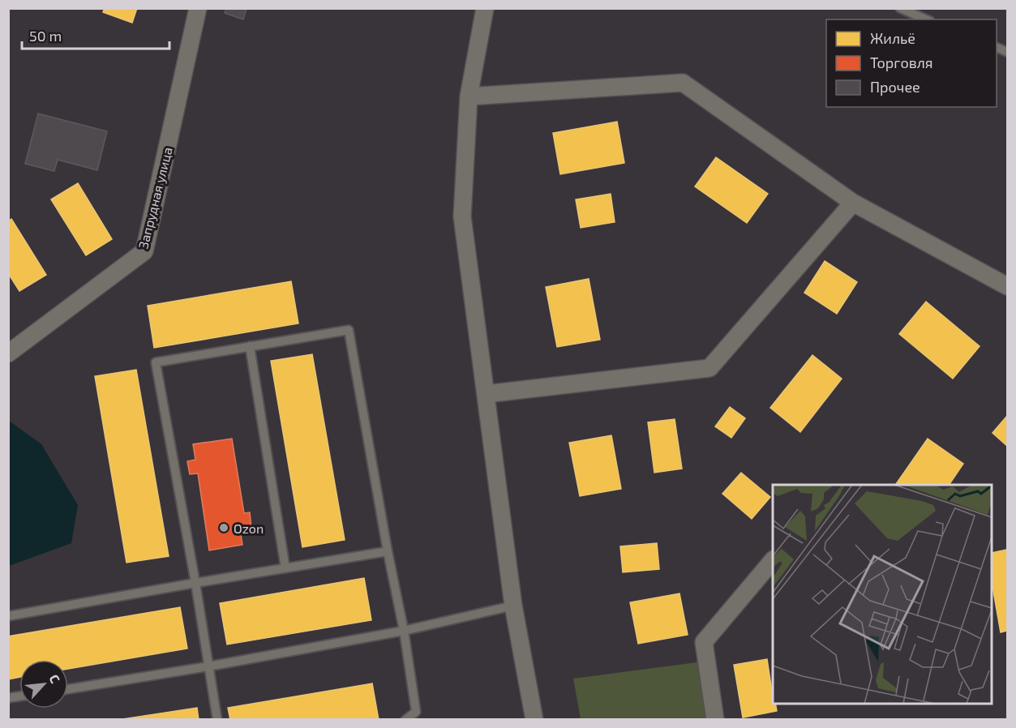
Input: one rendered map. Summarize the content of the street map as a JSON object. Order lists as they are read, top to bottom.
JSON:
{
  "streets": {
    "street": ["Запрудная улица"]
  },
  "places": ["Ozon"],
  "legend": ["Жильё", "Торговля", "Прочее"],
  "scale_bar": "50 m",
  "north": "top right"
}
